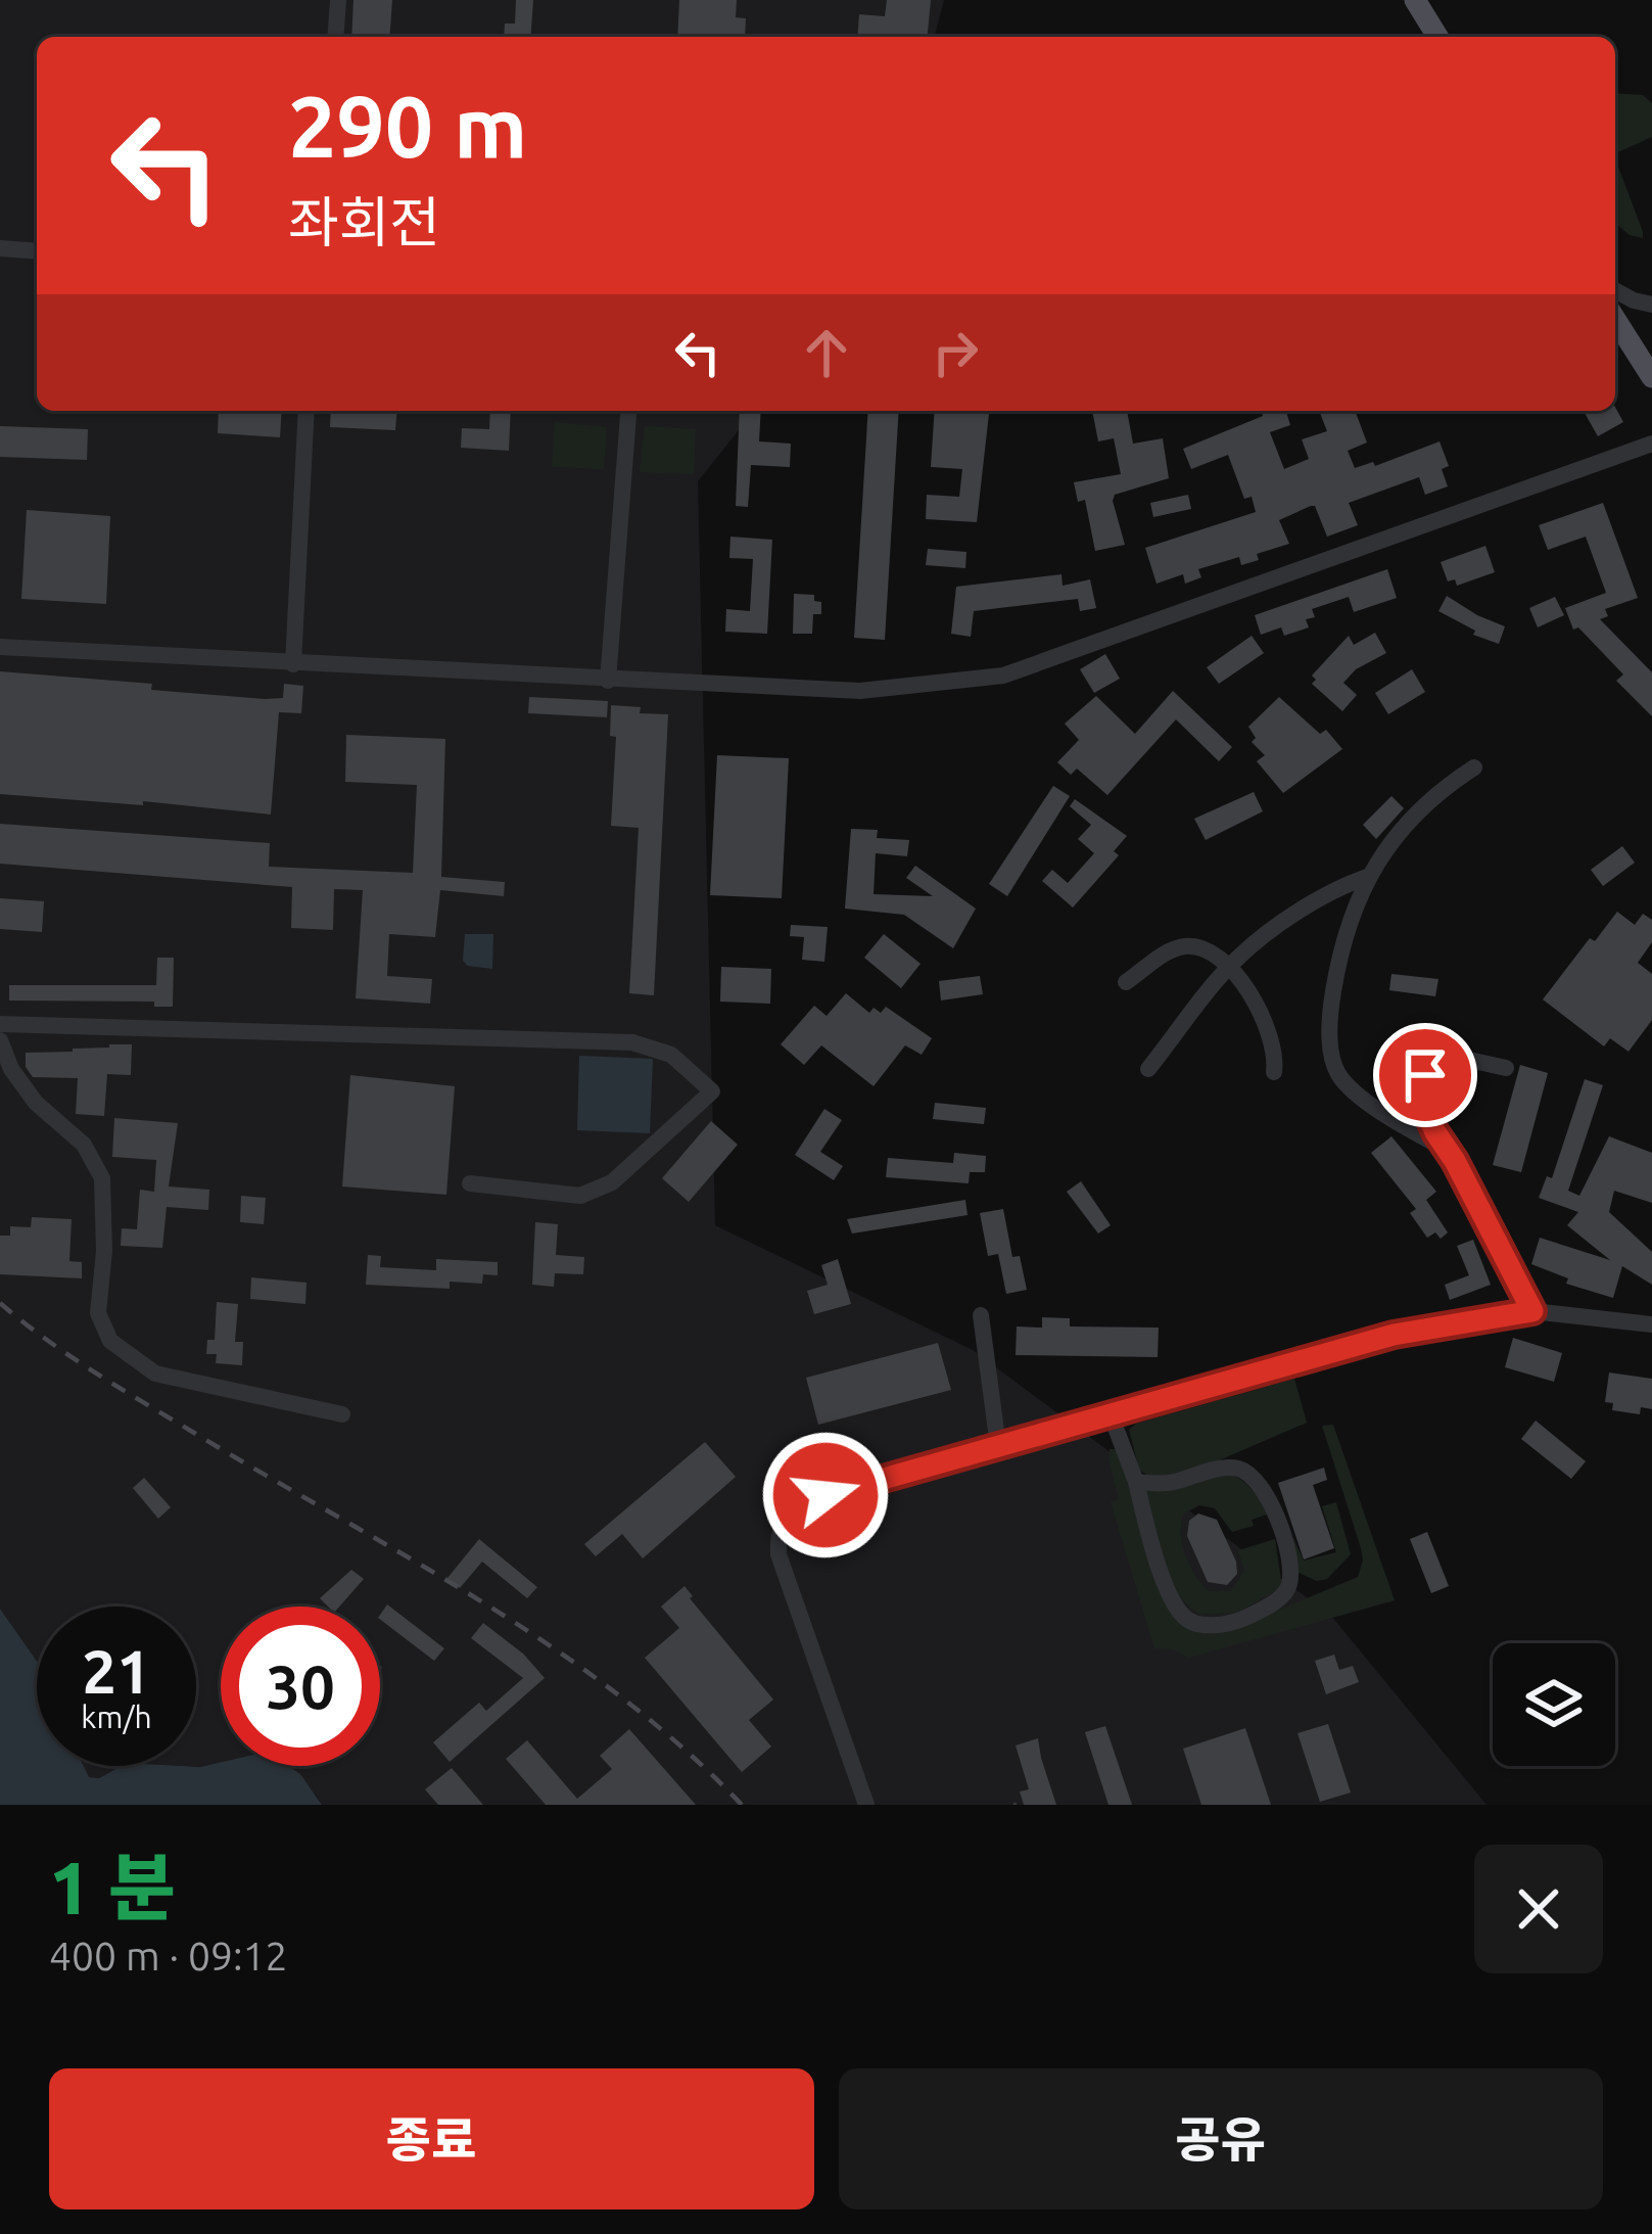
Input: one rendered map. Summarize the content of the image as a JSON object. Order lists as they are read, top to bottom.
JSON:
{
  "page": {
    "turn": ["290 m", "좌회전"],
    "speed": "21 km/h",
    "limit": "30",
    "heading": ["1 분", "400 m · 09:12"],
    "buttons": ["종료", "공유"]
  }
}
